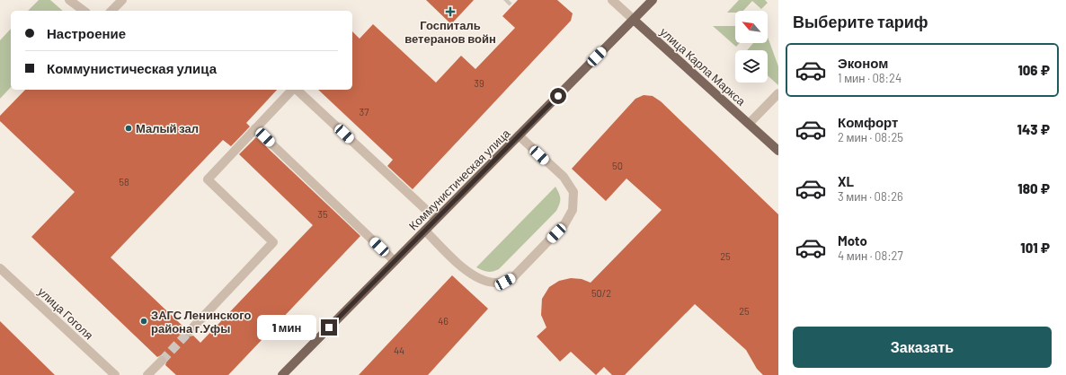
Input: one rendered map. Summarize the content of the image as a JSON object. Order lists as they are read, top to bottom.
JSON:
{
  "streets": {
    "main road": ["улица Карла Маркса", "Коммунистическая улица"],
    "street": ["улица Гоголя"]
  },
  "crossings": [
    ["улица Карла Маркса", "Коммунистическая улица"]
  ],
  "places": {
    "health": ["Госпиталь ветеранов войн"],
    "other": ["Малый зал", "ЗАГС Ленинского района г.Уфы"]
  },
  "house_numbers": [
    "39",
    "37",
    "50",
    "58",
    "35",
    "25",
    "50/2",
    "25",
    "46",
    "44"
  ],
  "north": "top left",
  "page": {
    "heading": "Выберите тариф",
    "banner": ["Настроение", "Коммунистическая улица"],
    "list": [
      {
        "name": "Эконом",
        "note": "1 мин · 08:24",
        "value": "106 ₽"
      },
      {
        "name": "Комфорт",
        "note": "2 мин · 08:25",
        "value": "143 ₽"
      },
      {
        "name": "XL",
        "note": "3 мин · 08:26",
        "value": "180 ₽"
      },
      {
        "name": "Moto",
        "note": "4 мин · 08:27",
        "value": "101 ₽"
      }
    ],
    "bubble": "1 мин",
    "buttons": "Заказать"
  }
}
